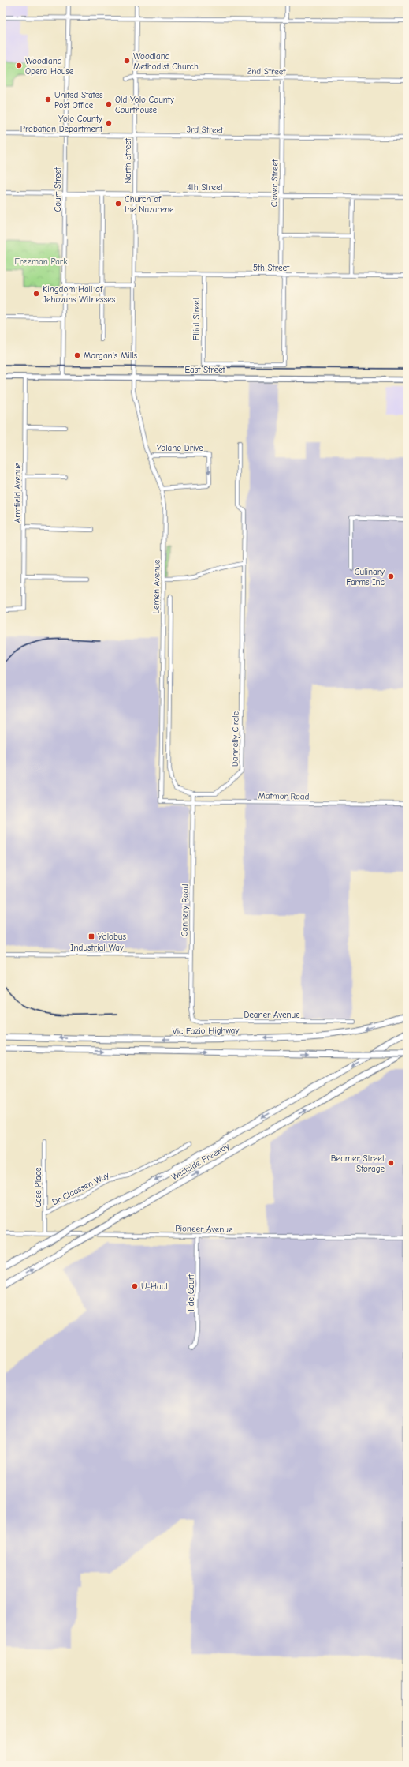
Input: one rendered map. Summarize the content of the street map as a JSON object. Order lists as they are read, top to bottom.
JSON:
{
  "streets": {
    "highway": ["Vic Fazio Highway", "Westside Freeway"],
    "main road": ["East Street"],
    "street": [
      "2nd Street",
      "3rd Street",
      "North Street",
      "Clover Street",
      "4th Street",
      "Court Street",
      "5th Street",
      "Elliot Street",
      "Yolano Drive",
      "Armfield Avenue",
      "Lemen Avenue",
      "Dannelly Circle",
      "Matmor Road",
      "Cannery Road",
      "Industrial Way",
      "Deaner Avenue",
      "Case Place",
      "Dr Claassen Way",
      "Pioneer Avenue",
      "Tide Court"
    ]
  },
  "crossings": [
    ["2nd Street", "North Street"],
    ["2nd Street", "Clover Street"],
    ["3rd Street", "North Street"],
    ["3rd Street", "Clover Street"],
    ["3rd Street", "Court Street"],
    ["North Street", "4th Street"],
    ["North Street", "5th Street"],
    ["North Street", "East Street"],
    ["North Street", "Lemen Avenue"],
    ["Clover Street", "4th Street"],
    ["Clover Street", "5th Street"],
    ["Clover Street", "Elliot Street"],
    ["4th Street", "Court Street"],
    ["Court Street", "East Street"],
    ["5th Street", "Elliot Street"],
    ["East Street", "Armfield Avenue"],
    ["East Street", "Lemen Avenue"],
    ["Yolano Drive", "Lemen Avenue"],
    ["Lemen Avenue", "Matmor Road"],
    ["Dannelly Circle", "Cannery Road"],
    ["Matmor Road", "Cannery Road"],
    ["Cannery Road", "Industrial Way"],
    ["Cannery Road", "Deaner Avenue"],
    ["Case Place", "Dr Claassen Way"],
    ["Case Place", "Pioneer Avenue"],
    ["Pioneer Avenue", "Tide Court"]
  ],
  "parks": ["Freeman Park"],
  "places": {
    "other": [
      "Woodland Methodist Church",
      "Woodland Opera House",
      "United States Post Office",
      "Old Yolo County Courthouse",
      "Yolo County Probation Department",
      "Church of the Nazarene",
      "Kingdom Hall of Jehovahs Witnesses",
      "Morgan's Mills",
      "Culinary Farms Inc",
      "Beamer Street Storage",
      "U-Haul"
    ],
    "transit": ["Yolobus"]
  }
}
